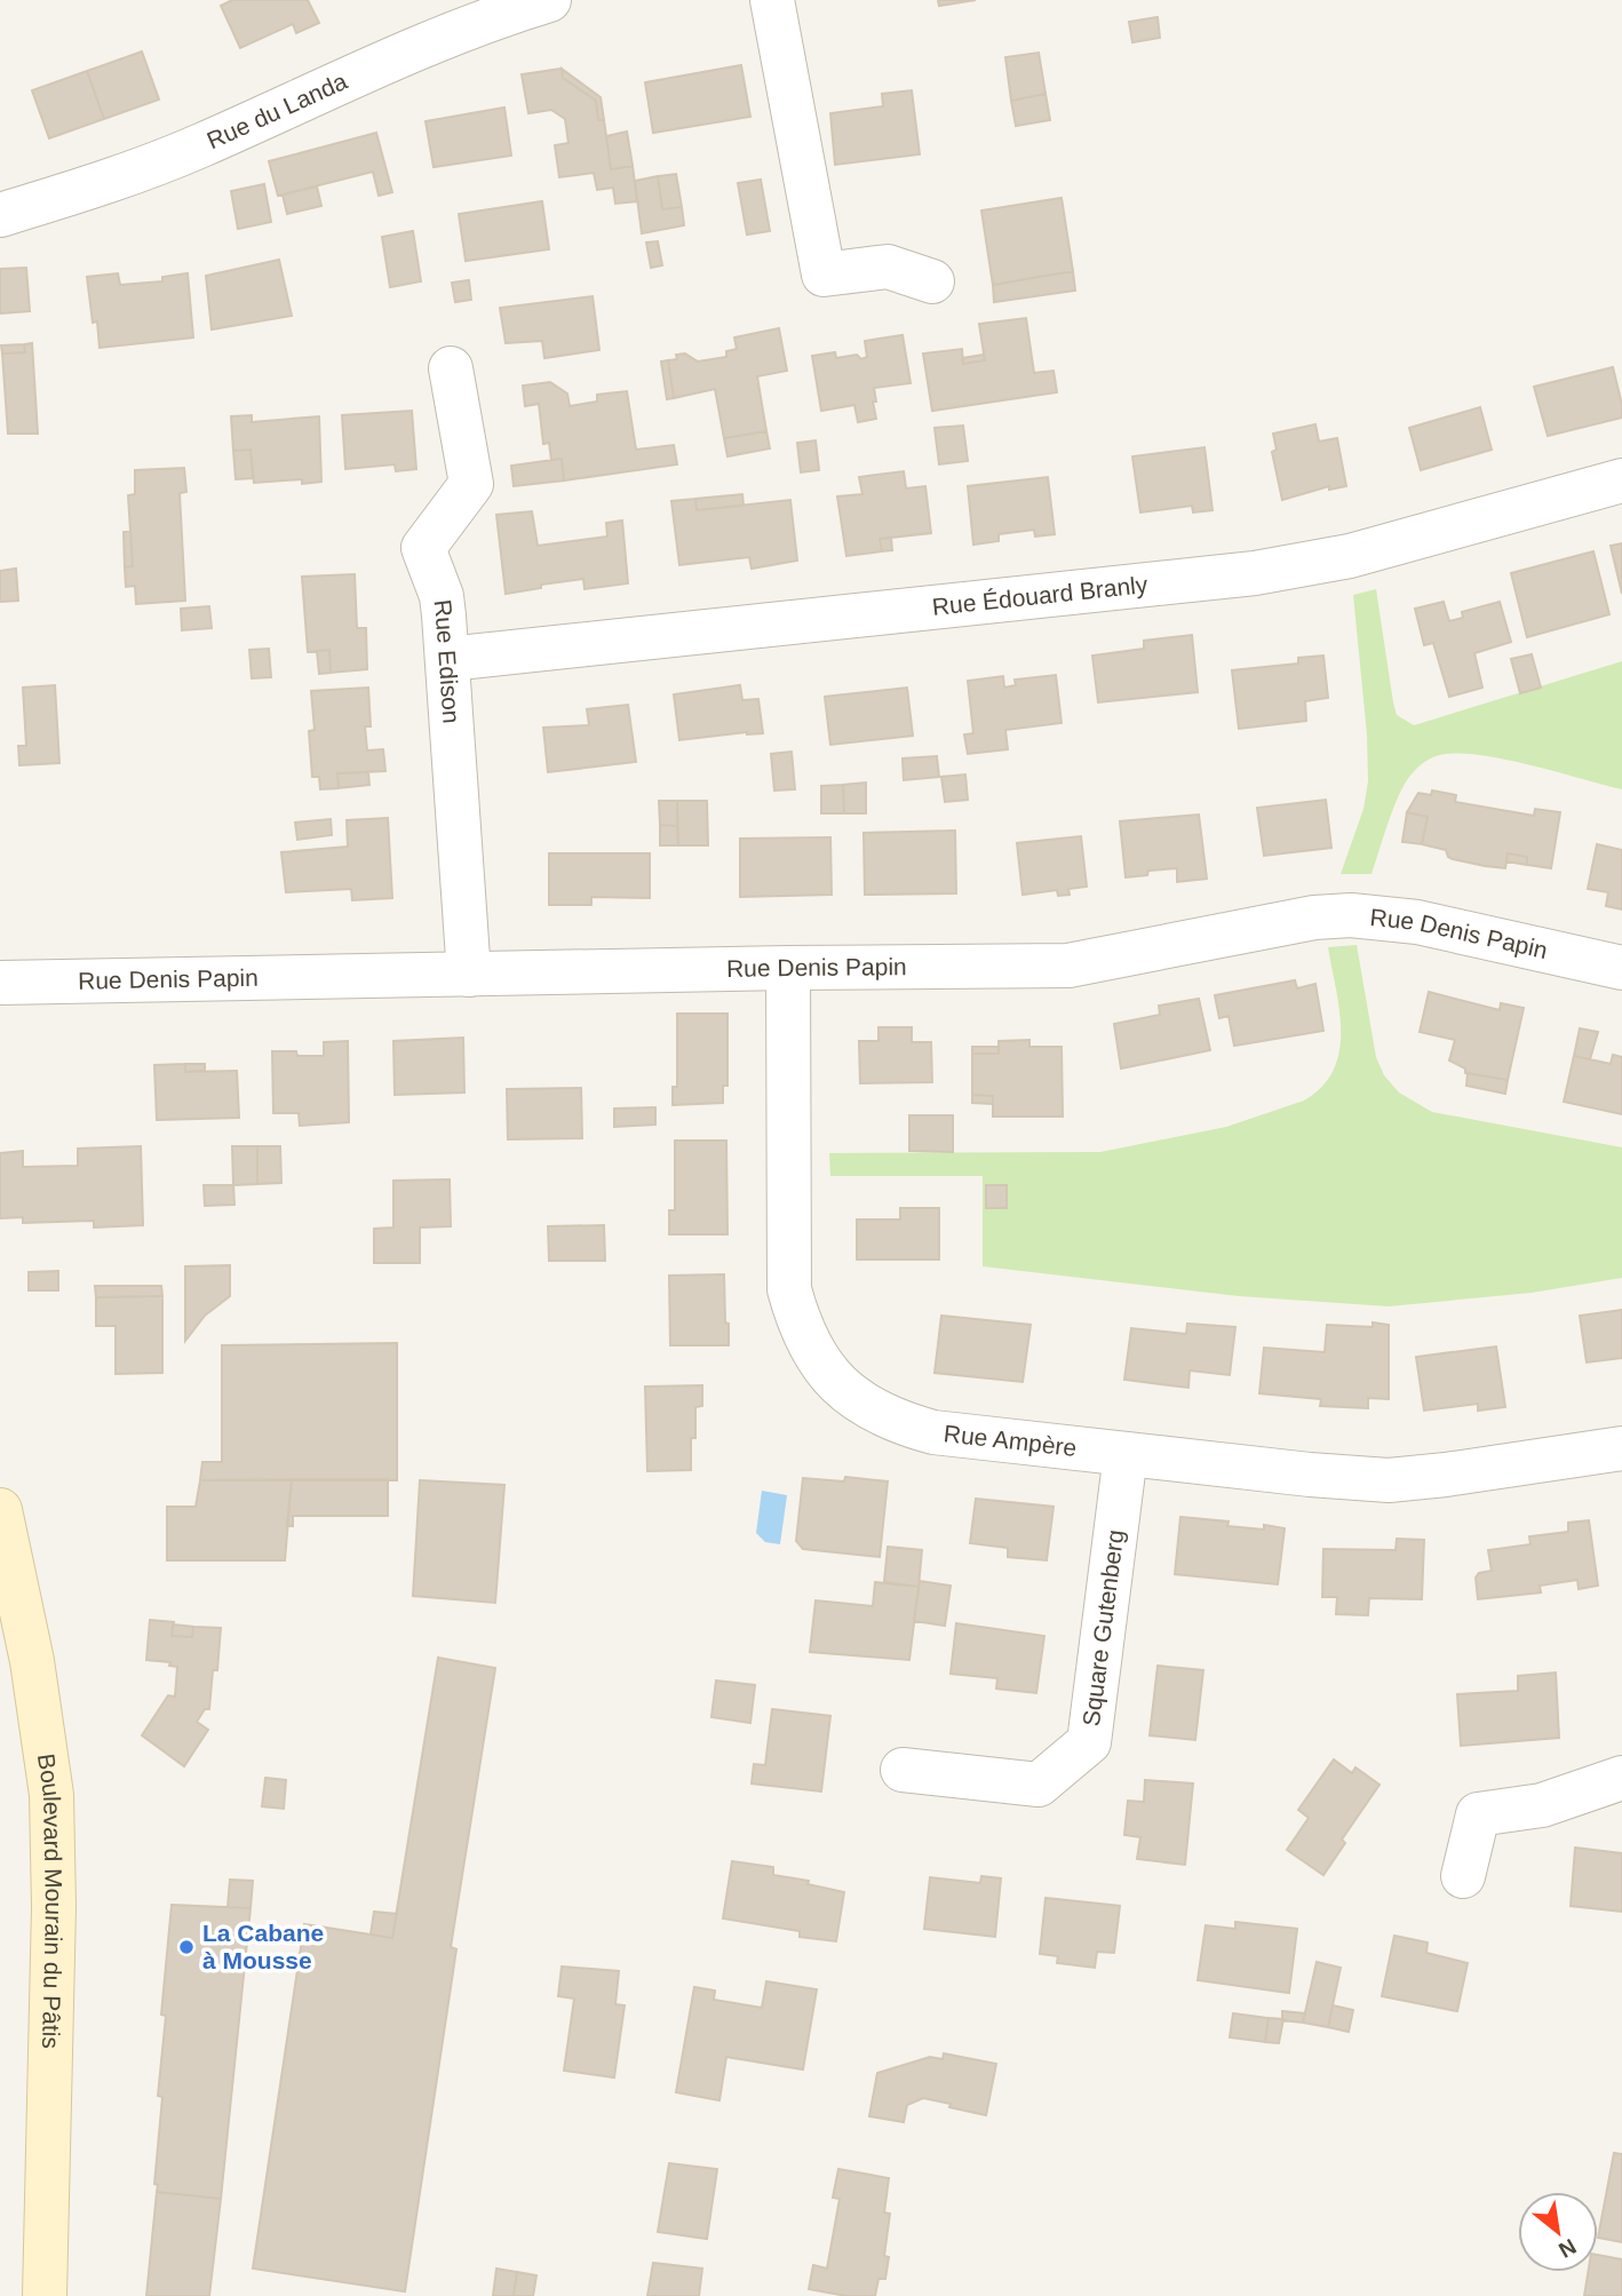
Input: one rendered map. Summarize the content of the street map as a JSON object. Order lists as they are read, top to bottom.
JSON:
{
  "streets": {
    "main road": ["Boulevard Mourain du Pâtis"],
    "street": [
      "Rue du Landa",
      "Rue Édouard Branly",
      "Rue Edison",
      "Rue Denis Papin",
      "Rue Ampère",
      "Square Gutenberg"
    ]
  },
  "crossings": [
    ["Rue Édouard Branly", "Rue Edison"],
    ["Rue Edison", "Rue Denis Papin"],
    ["Rue Denis Papin", "Rue Ampère"],
    ["Rue Ampère", "Square Gutenberg"]
  ],
  "places": ["La Cabane à Mousse"],
  "north": "bottom right"
}
